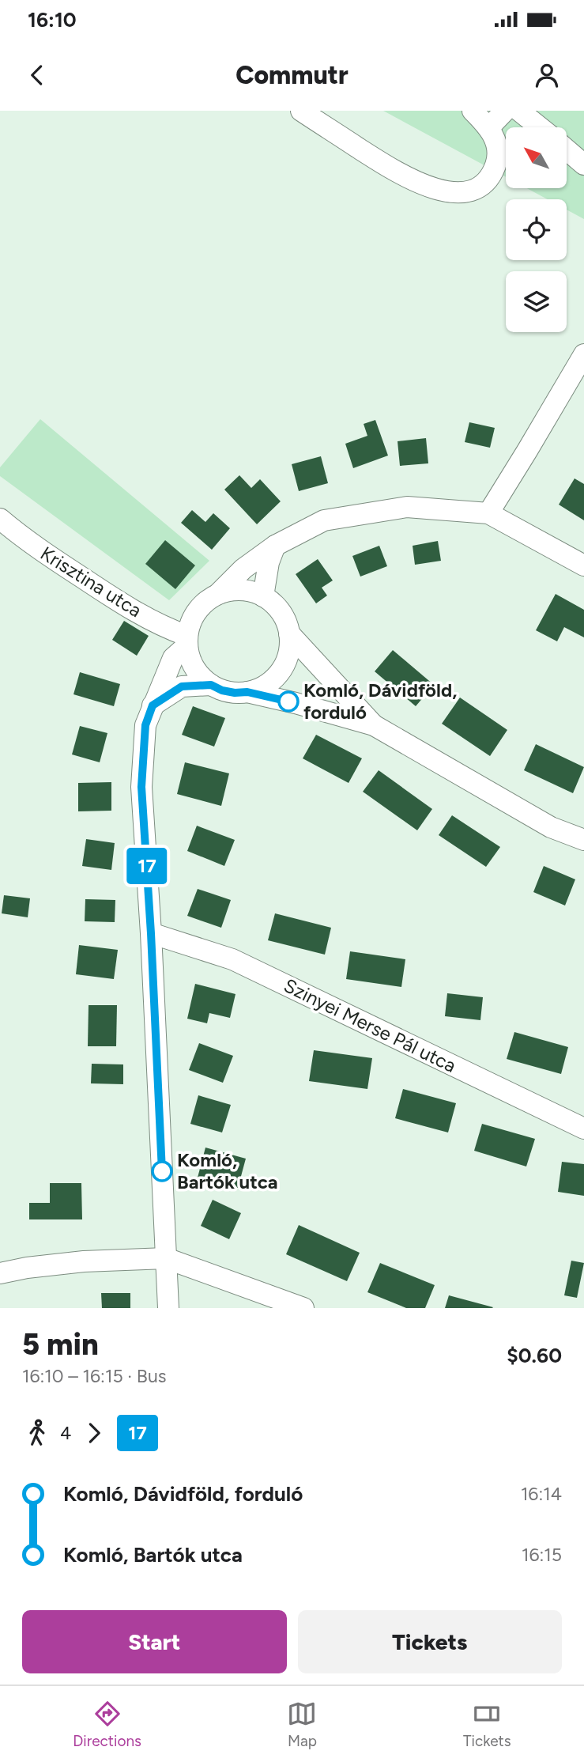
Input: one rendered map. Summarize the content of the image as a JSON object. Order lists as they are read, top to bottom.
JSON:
{
  "streets": {
    "street": ["Krisztina utca", "Szinyei Merse Pál utca"]
  },
  "places": ["Komló, Dávidföld, forduló", "Komló, Bartók utca"],
  "lines": ["bus line 17"],
  "north": "top left",
  "page": {
    "status": "16:10",
    "header": "Commutr",
    "on_map": "17",
    "heading": ["5 min", "16:10 – 16:15 · Bus", "$0.60"],
    "legs": ["4", "17"],
    "list": [
      {
        "name": "Komló, Dávidföld, forduló",
        "value": "16:14"
      },
      {
        "name": "Komló, Bartók utca",
        "value": "16:15"
      }
    ],
    "buttons": ["Start", "Tickets"],
    "tabs": ["Directions", "Map", "Tickets"]
  }
}
